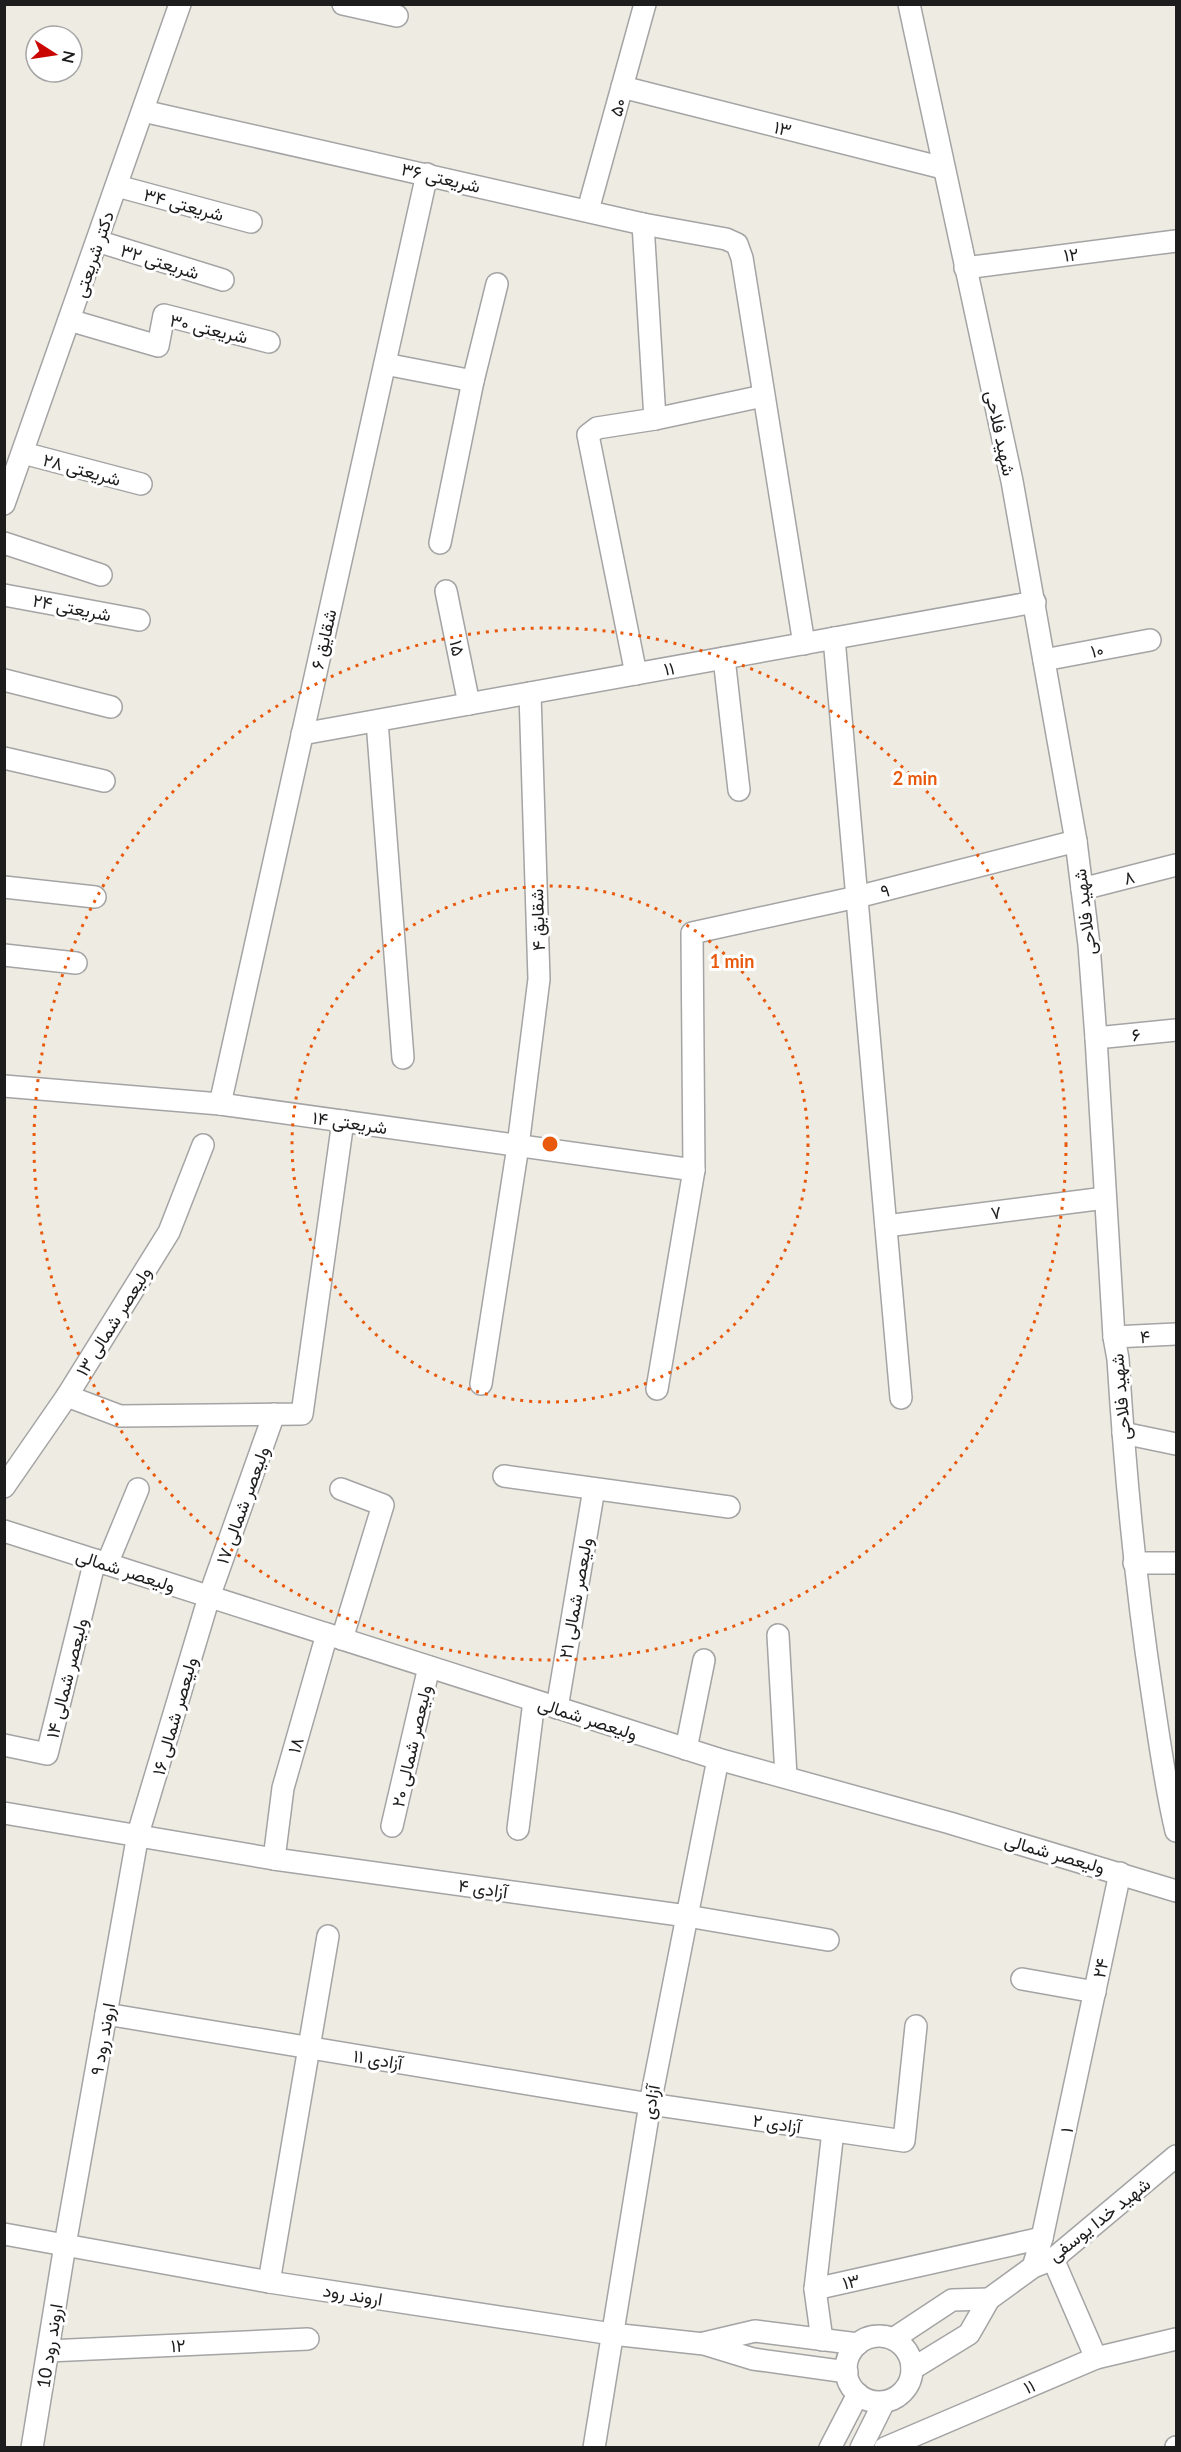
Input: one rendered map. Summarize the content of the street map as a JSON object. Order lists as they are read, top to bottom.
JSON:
{
  "streets": {
    "street": [
      "۵۰",
      "۱۳",
      "شریعتی ۳۶",
      "شریعتی ۳۴",
      "دکتر شریعتی",
      "۱۲",
      "شریعتی ۳۲",
      "شریعتی ۳۰",
      "شهید فلاحی",
      "شریعتی ۲۸",
      "شریعتی ۲۴",
      "شقایق ۶",
      "۱۵",
      "۱۰",
      "۱۱",
      "۸",
      "۹",
      "شقایق ۴",
      "۶",
      "شریعتی ۱۴",
      "۷",
      "ولیعصر شمالی ۱۳",
      "۴",
      "ولیعصر شمالی ۱۷",
      "ولیعصر شمالی",
      "ولیعصر شمالی ۲۱",
      "ولیعصر شمالی ۱۴",
      "ولیعصر شمالی ۱۶",
      "۱۸",
      "ولیعصر شمالی ۲۰",
      "آزادی ۴",
      "۲۴",
      "اروند رود ۹",
      "آزادی ۱۱",
      "آزادی",
      "آزادی ۲",
      "۱",
      "شهید خدا یوسفی",
      "اروند رود",
      "اروند رود 10"
    ]
  },
  "crossings": [
    ["۵۰", "۱۳"],
    ["۵۰", "شریعتی ۳۶"],
    ["۱۳", "شهید فلاحی"],
    ["۱۳", "آزادی ۲"],
    ["۱۳", "۱"],
    ["شریعتی ۳۶", "دکتر شریعتی"],
    ["شریعتی ۳۶", "شقایق ۶"],
    ["شریعتی ۳۴", "دکتر شریعتی"],
    ["دکتر شریعتی", "شریعتی ۳۲"],
    ["دکتر شریعتی", "شریعتی ۳۰"],
    ["دکتر شریعتی", "شریعتی ۲۸"],
    ["۱۲", "شهید فلاحی"],
    ["۱۲", "اروند رود 10"],
    ["شهید فلاحی", "۱۰"],
    ["شهید فلاحی", "۱۱"],
    ["شهید فلاحی", "۸"],
    ["شهید فلاحی", "۹"],
    ["شهید فلاحی", "۶"],
    ["شهید فلاحی", "۷"],
    ["شهید فلاحی", "۴"],
    ["شقایق ۶", "۱۱"],
    ["شقایق ۶", "شریعتی ۱۴"],
    ["۱۵", "۱۱"],
    ["۱۱", "شقایق ۴"],
    ["۹", "شریعتی ۱۴"],
    ["شقایق ۴", "شریعتی ۱۴"],
    ["ولیعصر شمالی ۱۷", "ولیعصر شمالی"],
    ["ولیعصر شمالی ۱۷", "ولیعصر شمالی ۱۶"],
    ["ولیعصر شمالی", "ولیعصر شمالی ۲۱"],
    ["ولیعصر شمالی", "ولیعصر شمالی ۱۴"],
    ["ولیعصر شمالی", "ولیعصر شمالی ۱۶"],
    ["ولیعصر شمالی", "۱۸"],
    ["ولیعصر شمالی", "ولیعصر شمالی ۲۰"],
    ["ولیعصر شمالی", "۲۴"],
    ["ولیعصر شمالی", "آزادی"],
    ["ولیعصر شمالی ۱۶", "آزادی ۴"],
    ["ولیعصر شمالی ۱۶", "اروند رود ۹"],
    ["۱۸", "آزادی ۴"],
    ["آزادی ۴", "اروند رود ۹"],
    ["آزادی ۴", "آزادی"],
    ["۲۴", "۱"],
    ["اروند رود ۹", "آزادی ۱۱"],
    ["اروند رود ۹", "اروند رود"],
    ["اروند رود ۹", "اروند رود 10"],
    ["آزادی ۱۱", "آزادی"],
    ["آزادی ۱۱", "آزادی ۲"],
    ["آزادی", "آزادی ۲"],
    ["آزادی", "اروند رود"],
    ["۱", "شهید خدا یوسفی"],
    ["شهید خدا یوسفی", "اروند رود"],
    ["اروند رود", "اروند رود 10"]
  ],
  "north": "right",
  "rings": ["2 min", "1 min"]
}
